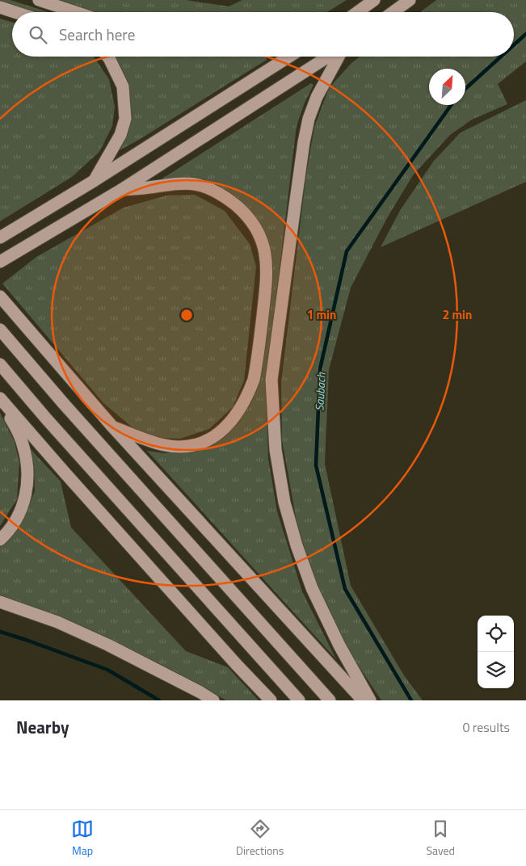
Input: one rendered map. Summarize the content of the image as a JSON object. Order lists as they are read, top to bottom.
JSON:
{
  "water": ["Saubach"],
  "north": "top right",
  "page": {
    "search": "Search here",
    "heading": ["Nearby", "0 results"],
    "nav": ["Map", "Directions", "Saved"]
  },
  "rings": ["1 min", "2 min"]
}
